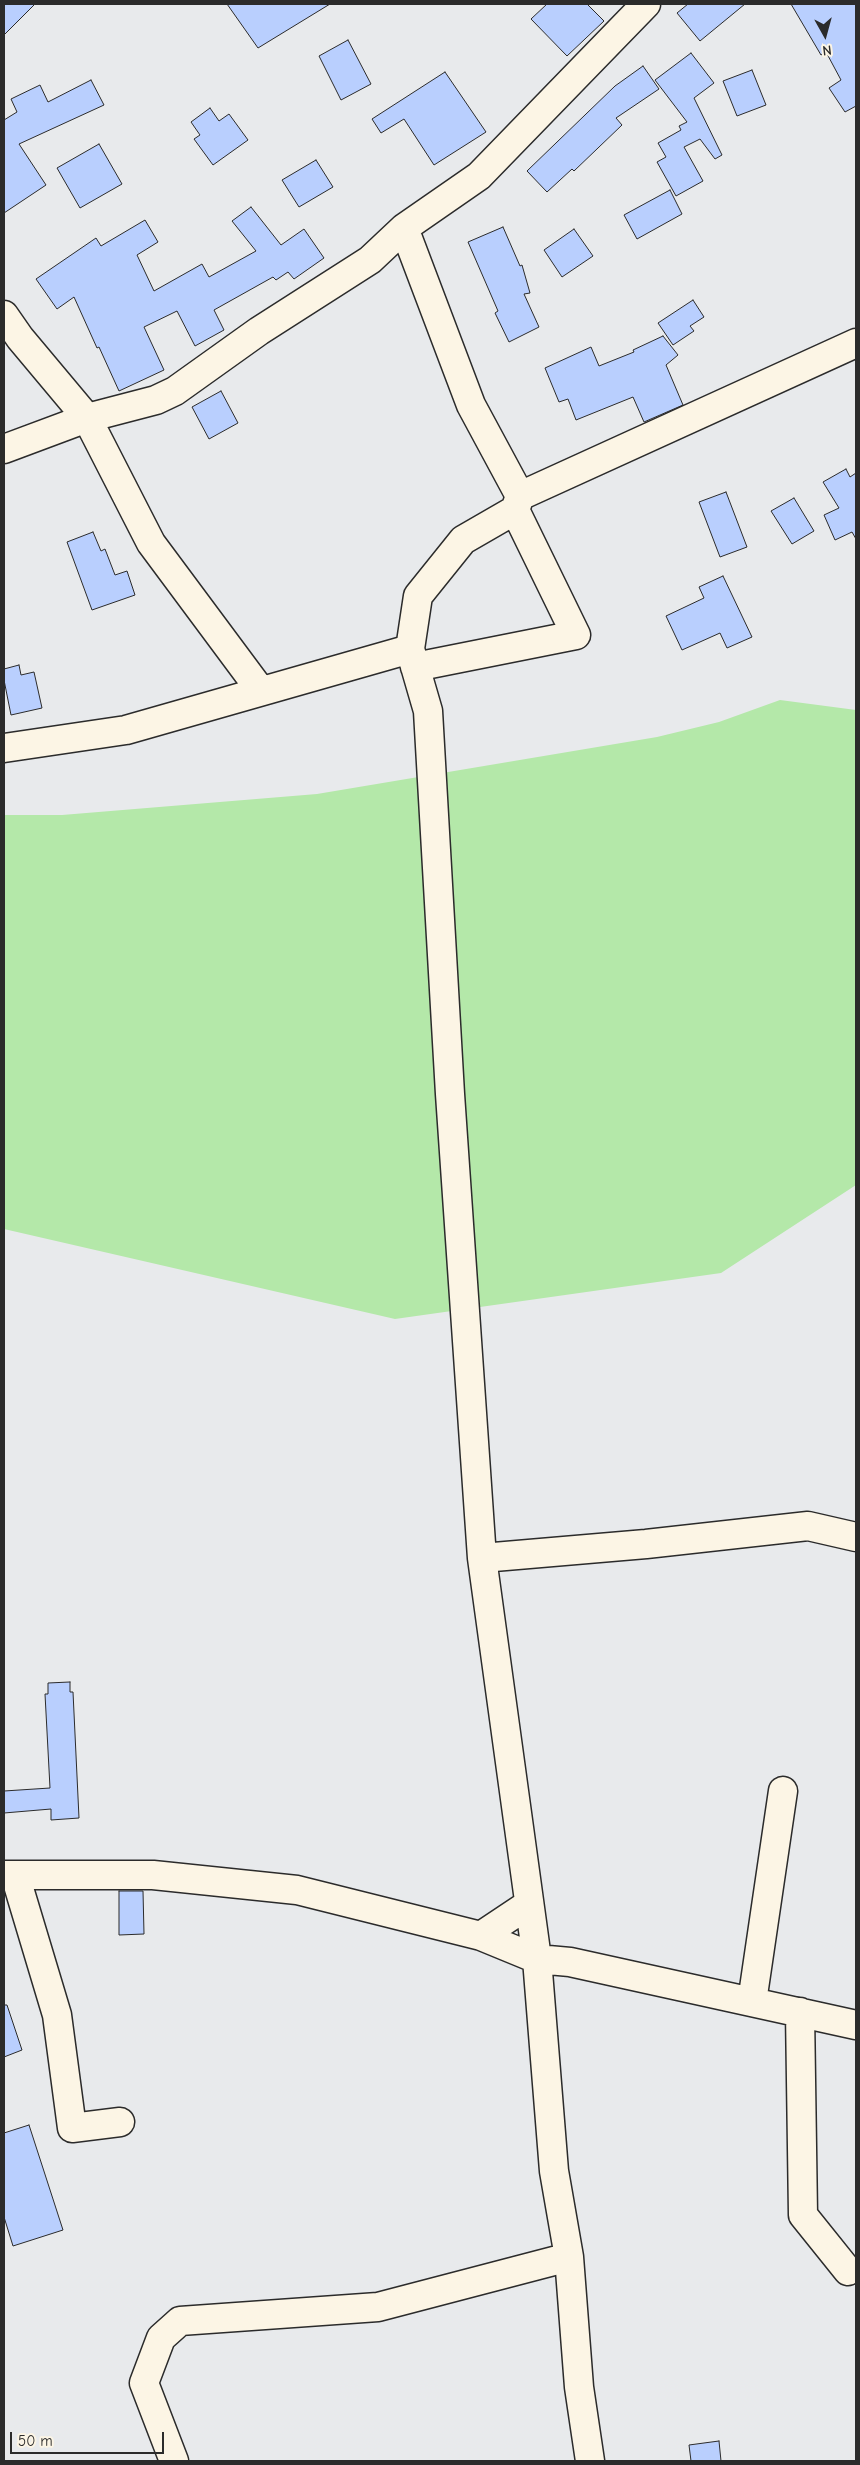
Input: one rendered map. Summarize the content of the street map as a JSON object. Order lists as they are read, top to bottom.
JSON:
{
  "scale_bar": "50 m",
  "north": "bottom"
}
